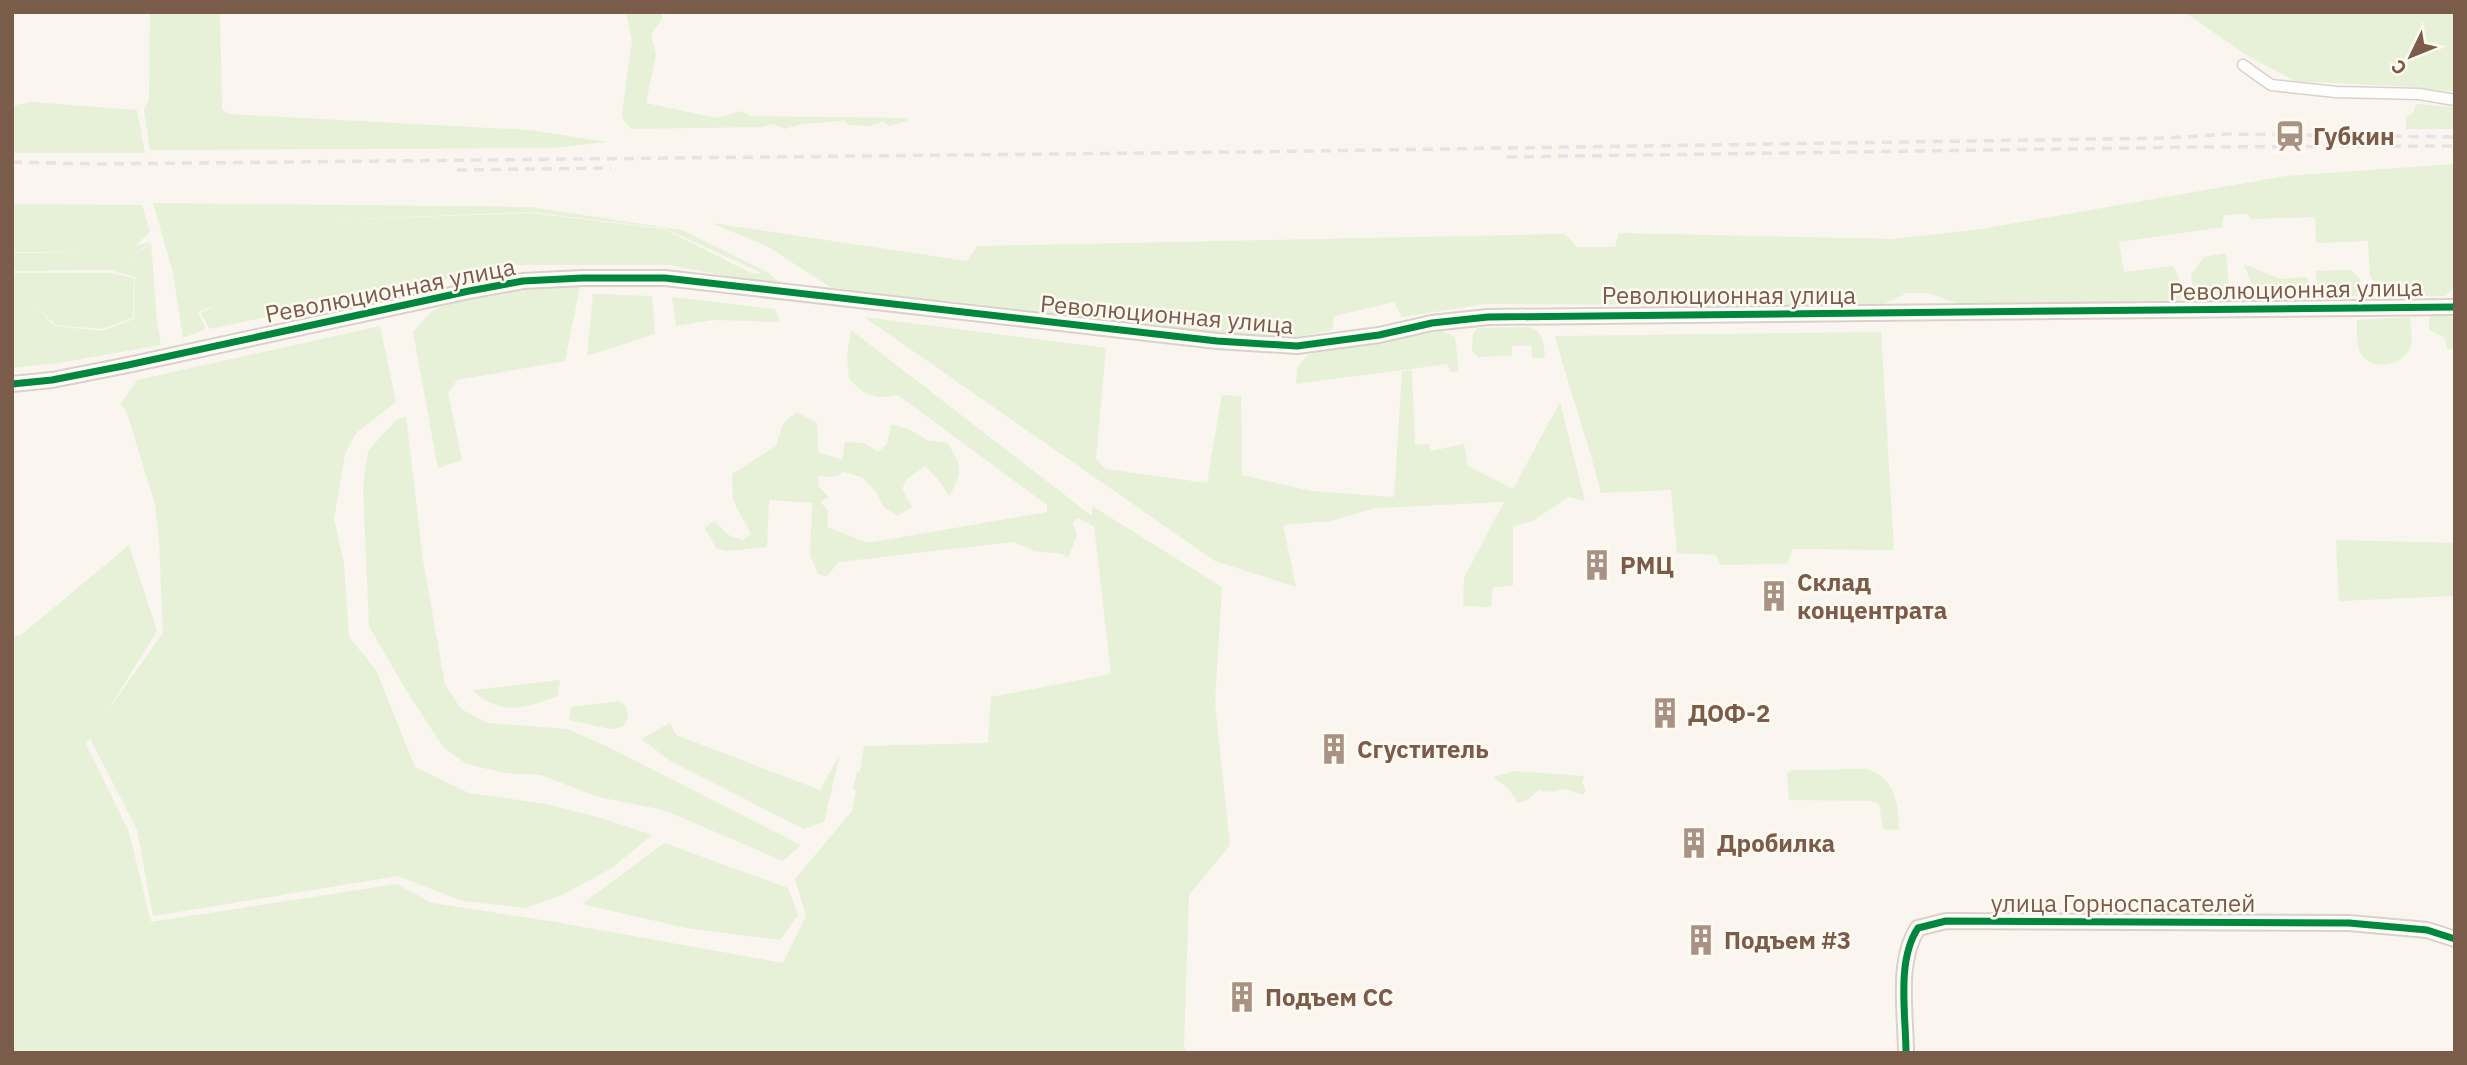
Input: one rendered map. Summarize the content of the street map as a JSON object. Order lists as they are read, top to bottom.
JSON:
{
  "streets": {
    "street": ["Революционная улица", "улица Горноспасателей"]
  },
  "places": {
    "station": ["Губкин"],
    "building": [
      "РМЦ",
      "Склад концентрата",
      "ДОФ-2",
      "Сгуститель",
      "Дробилка",
      "Подъем #3",
      "Подъем СС"
    ]
  },
  "north": "bottom left"
}
